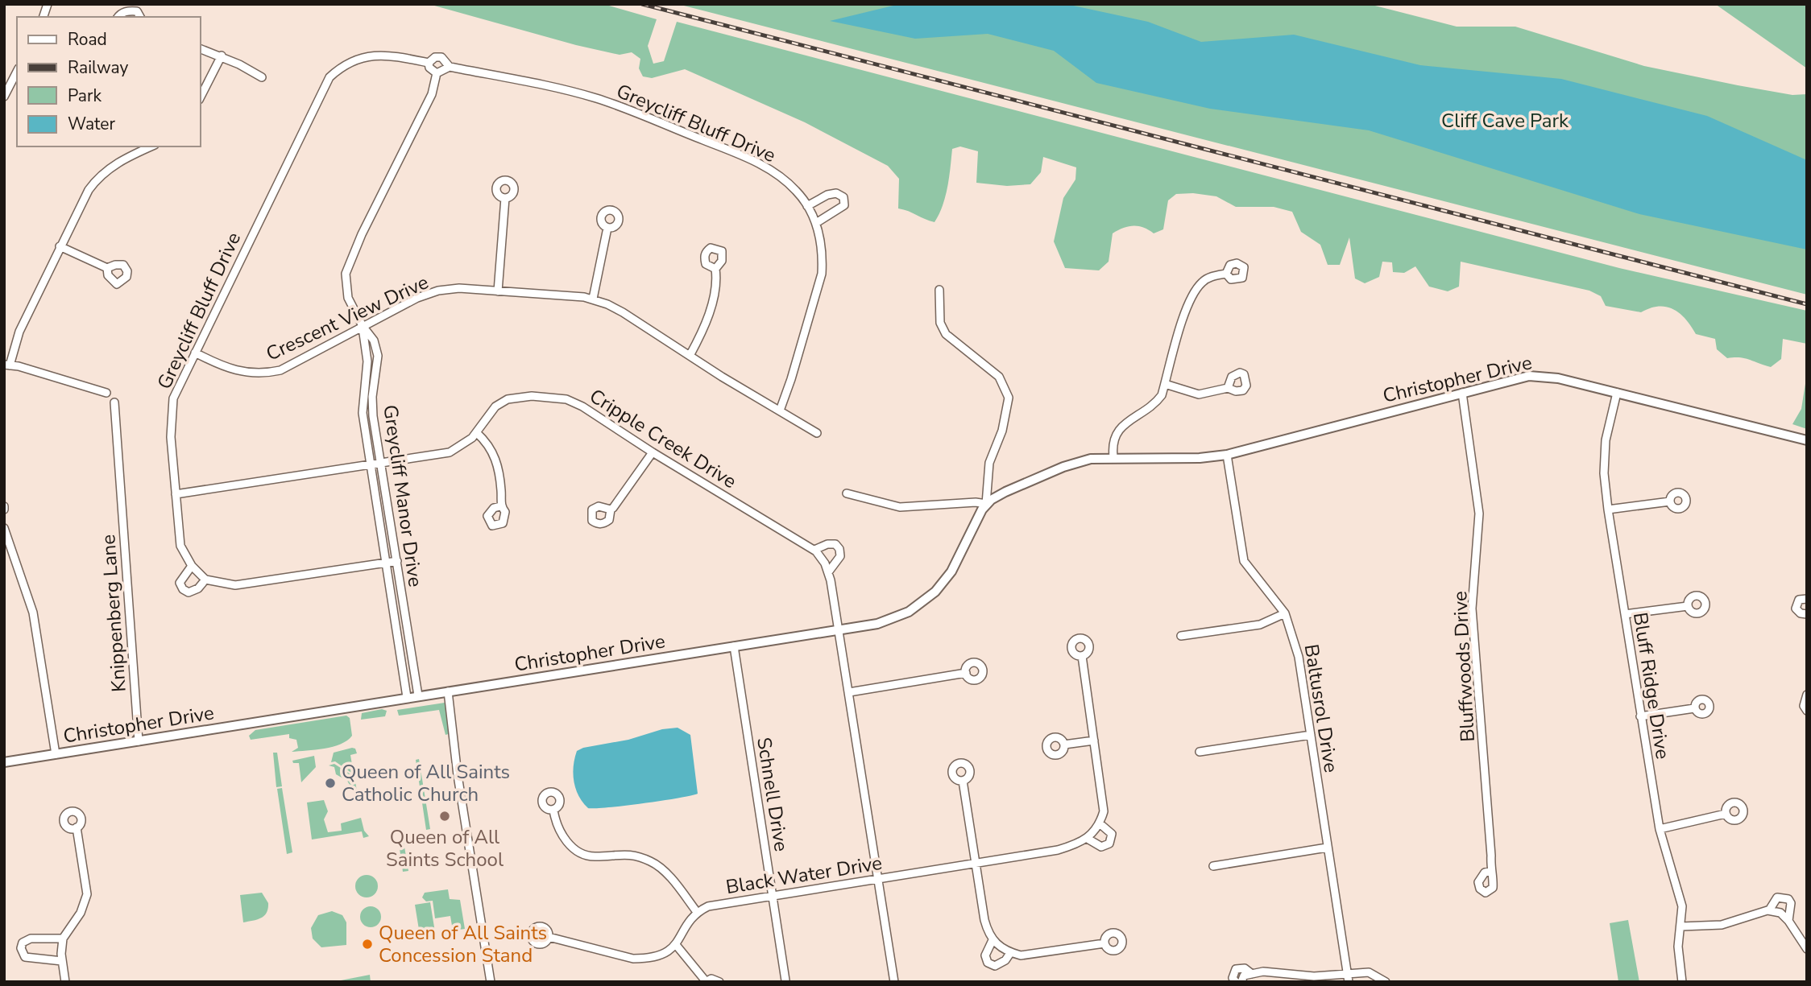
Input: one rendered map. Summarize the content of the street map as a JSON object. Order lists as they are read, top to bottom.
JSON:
{
  "streets": {
    "street": [
      "Greycliff Bluff Drive",
      "Crescent View Drive",
      "Christopher Drive",
      "Cripple Creek Drive",
      "Greycliff Manor Drive",
      "Knippenberg Lane",
      "Bluffwoods Drive",
      "Bluff Ridge Drive",
      "Baltusrol Drive",
      "Schnell Drive",
      "Black Water Drive"
    ]
  },
  "crossings": [
    ["Greycliff Bluff Drive", "Crescent View Drive"],
    ["Greycliff Bluff Drive", "Cripple Creek Drive"],
    ["Crescent View Drive", "Greycliff Manor Drive"],
    ["Christopher Drive", "Cripple Creek Drive"],
    ["Christopher Drive", "Greycliff Manor Drive"],
    ["Christopher Drive", "Knippenberg Lane"],
    ["Christopher Drive", "Bluffwoods Drive"],
    ["Christopher Drive", "Bluff Ridge Drive"],
    ["Christopher Drive", "Baltusrol Drive"],
    ["Christopher Drive", "Schnell Drive"],
    ["Cripple Creek Drive", "Greycliff Manor Drive"],
    ["Cripple Creek Drive", "Black Water Drive"],
    ["Schnell Drive", "Black Water Drive"]
  ],
  "parks": ["Cliff Cave Park"],
  "places": ["Queen of All Saints Catholic Church", "Queen of All Saints School", "Queen of All Saints Concession Stand"],
  "legend": [
    "Road",
    "Railway",
    "Park",
    "Water"
  ]
}
